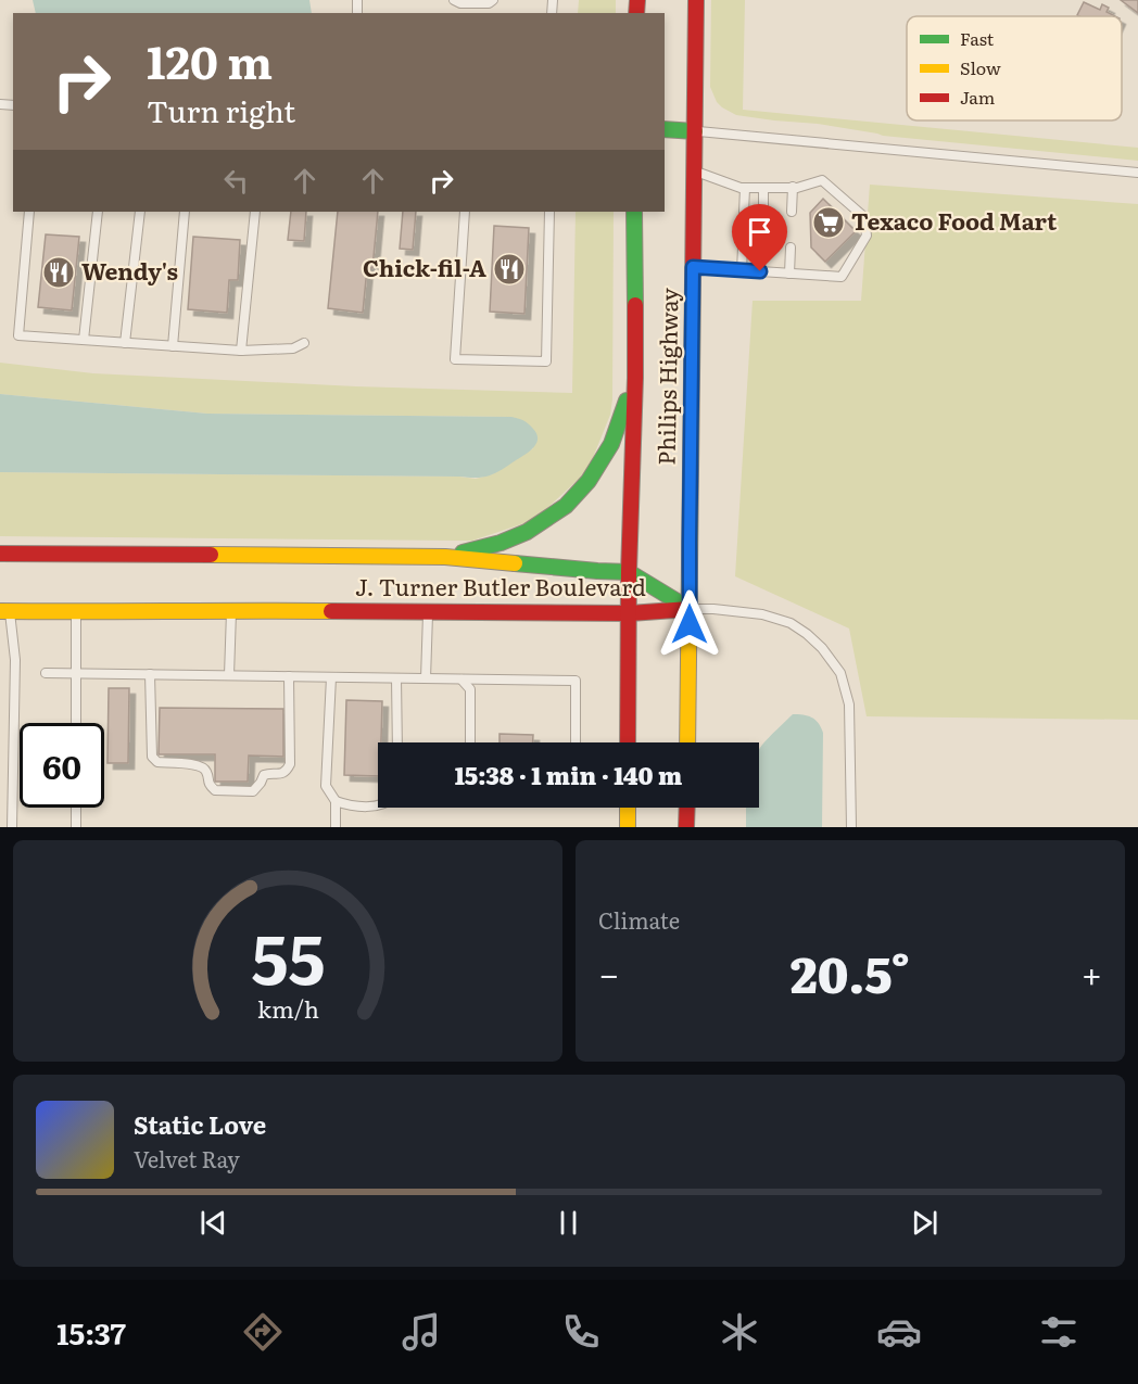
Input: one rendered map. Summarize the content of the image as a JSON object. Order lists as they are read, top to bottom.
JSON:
{
  "streets": {
    "main road": ["Philips Highway", "J. Turner Butler Boulevard"]
  },
  "crossings": [
    ["Philips Highway", "J. Turner Butler Boulevard"]
  ],
  "places": {
    "supermarket": ["Texaco Food Mart"],
    "restaurant": ["Chick-fil-A", "Wendy's"]
  },
  "legend": ["Fast", "Slow", "Jam"],
  "page": {
    "turn": ["120 m", "Turn right"],
    "limit": "60",
    "trip": "15:38 · 1 min · 140 m",
    "tile": "Climate",
    "heat": ["−", "20.5°", "+"],
    "song": ["Static Love", "Velvet Ray"],
    "tabs": "15:37",
    "gauge": ["55", "km/h"]
  }
}
